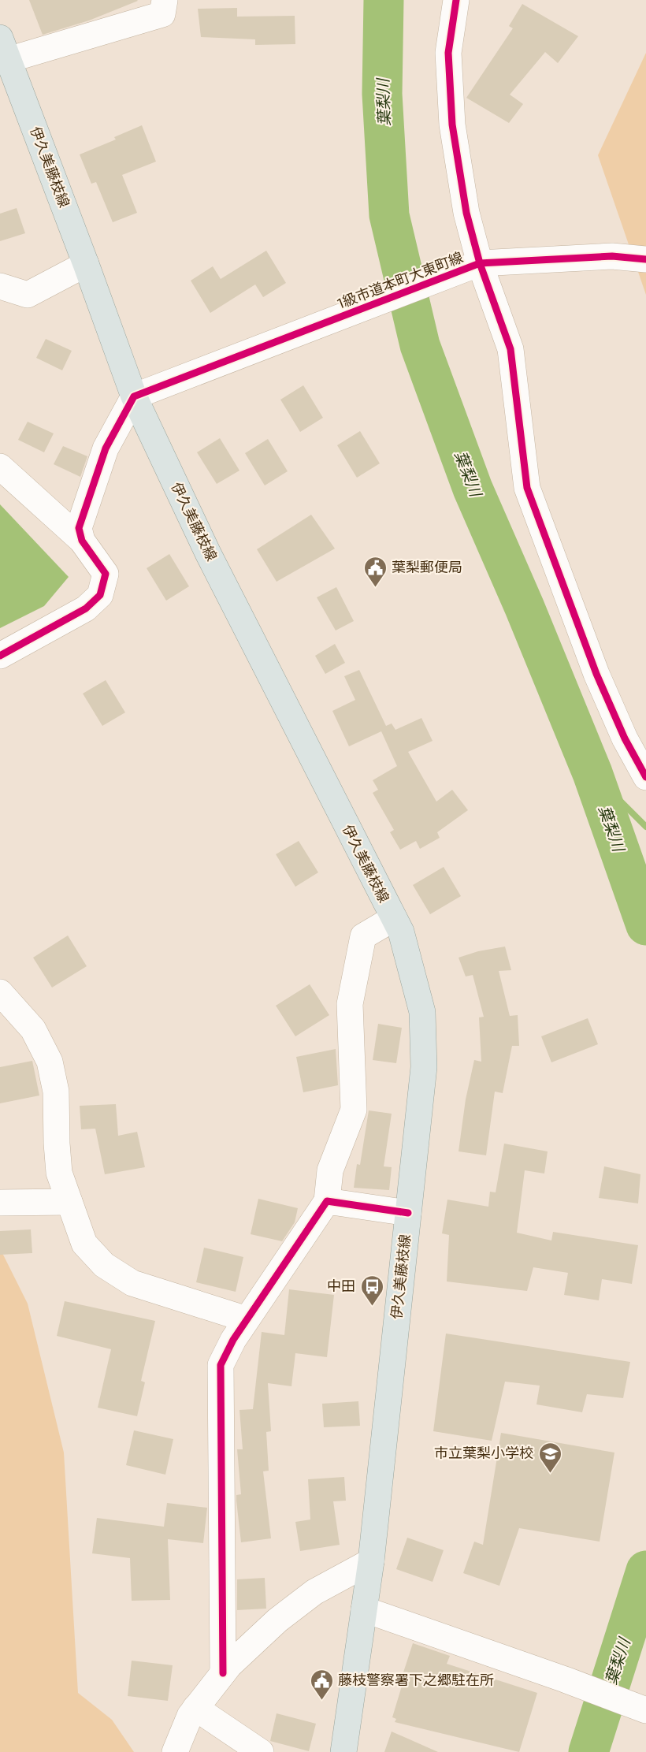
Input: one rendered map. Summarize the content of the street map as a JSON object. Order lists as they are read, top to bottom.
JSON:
{
  "streets": {
    "main road": ["伊久美藤枝線"],
    "street": ["1級市道本町大東町線"]
  },
  "crossings": [
    ["伊久美藤枝線", "1級市道本町大東町線"]
  ],
  "water": ["葉梨川"],
  "places": {
    "public building": ["葉梨郵便局", "藤枝警察署下之郷駐在所"],
    "bus stop": ["中田"],
    "school or university": ["市立葉梨小学校"]
  }
}
